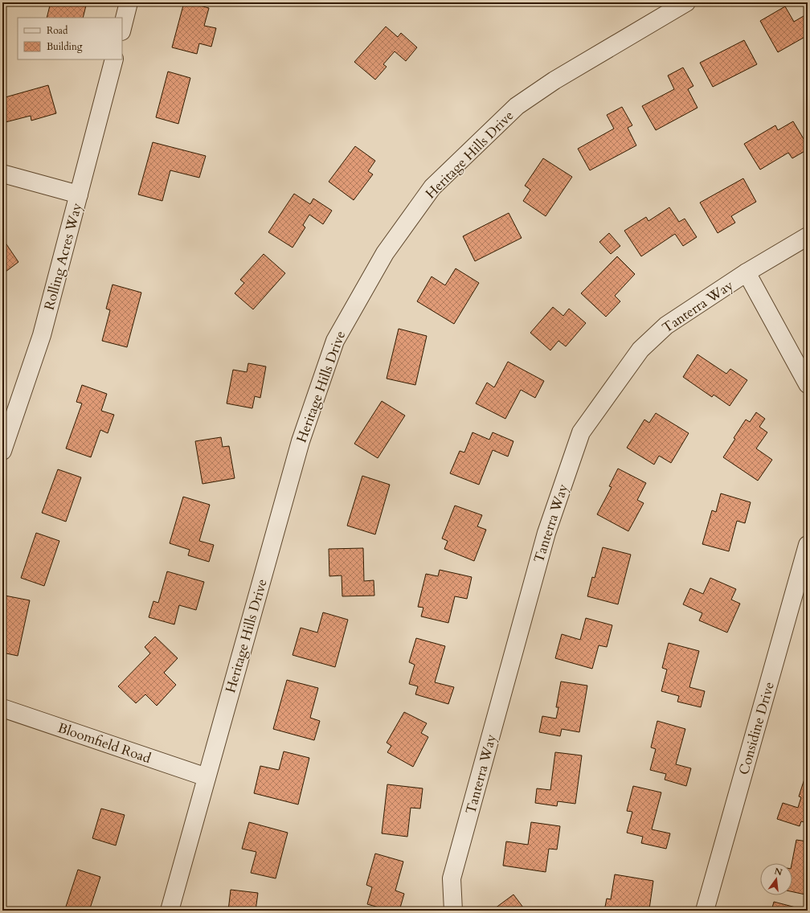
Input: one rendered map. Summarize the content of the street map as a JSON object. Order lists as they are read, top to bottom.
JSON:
{
  "streets": {
    "street": [
      "Heritage Hills Drive",
      "Rolling Acres Way",
      "Tanterra Way",
      "Considine Drive",
      "Bloomfield Road"
    ]
  },
  "crossings": [
    ["Heritage Hills Drive", "Bloomfield Road"]
  ],
  "legend": ["Road", "Building"],
  "north": "top"
}
